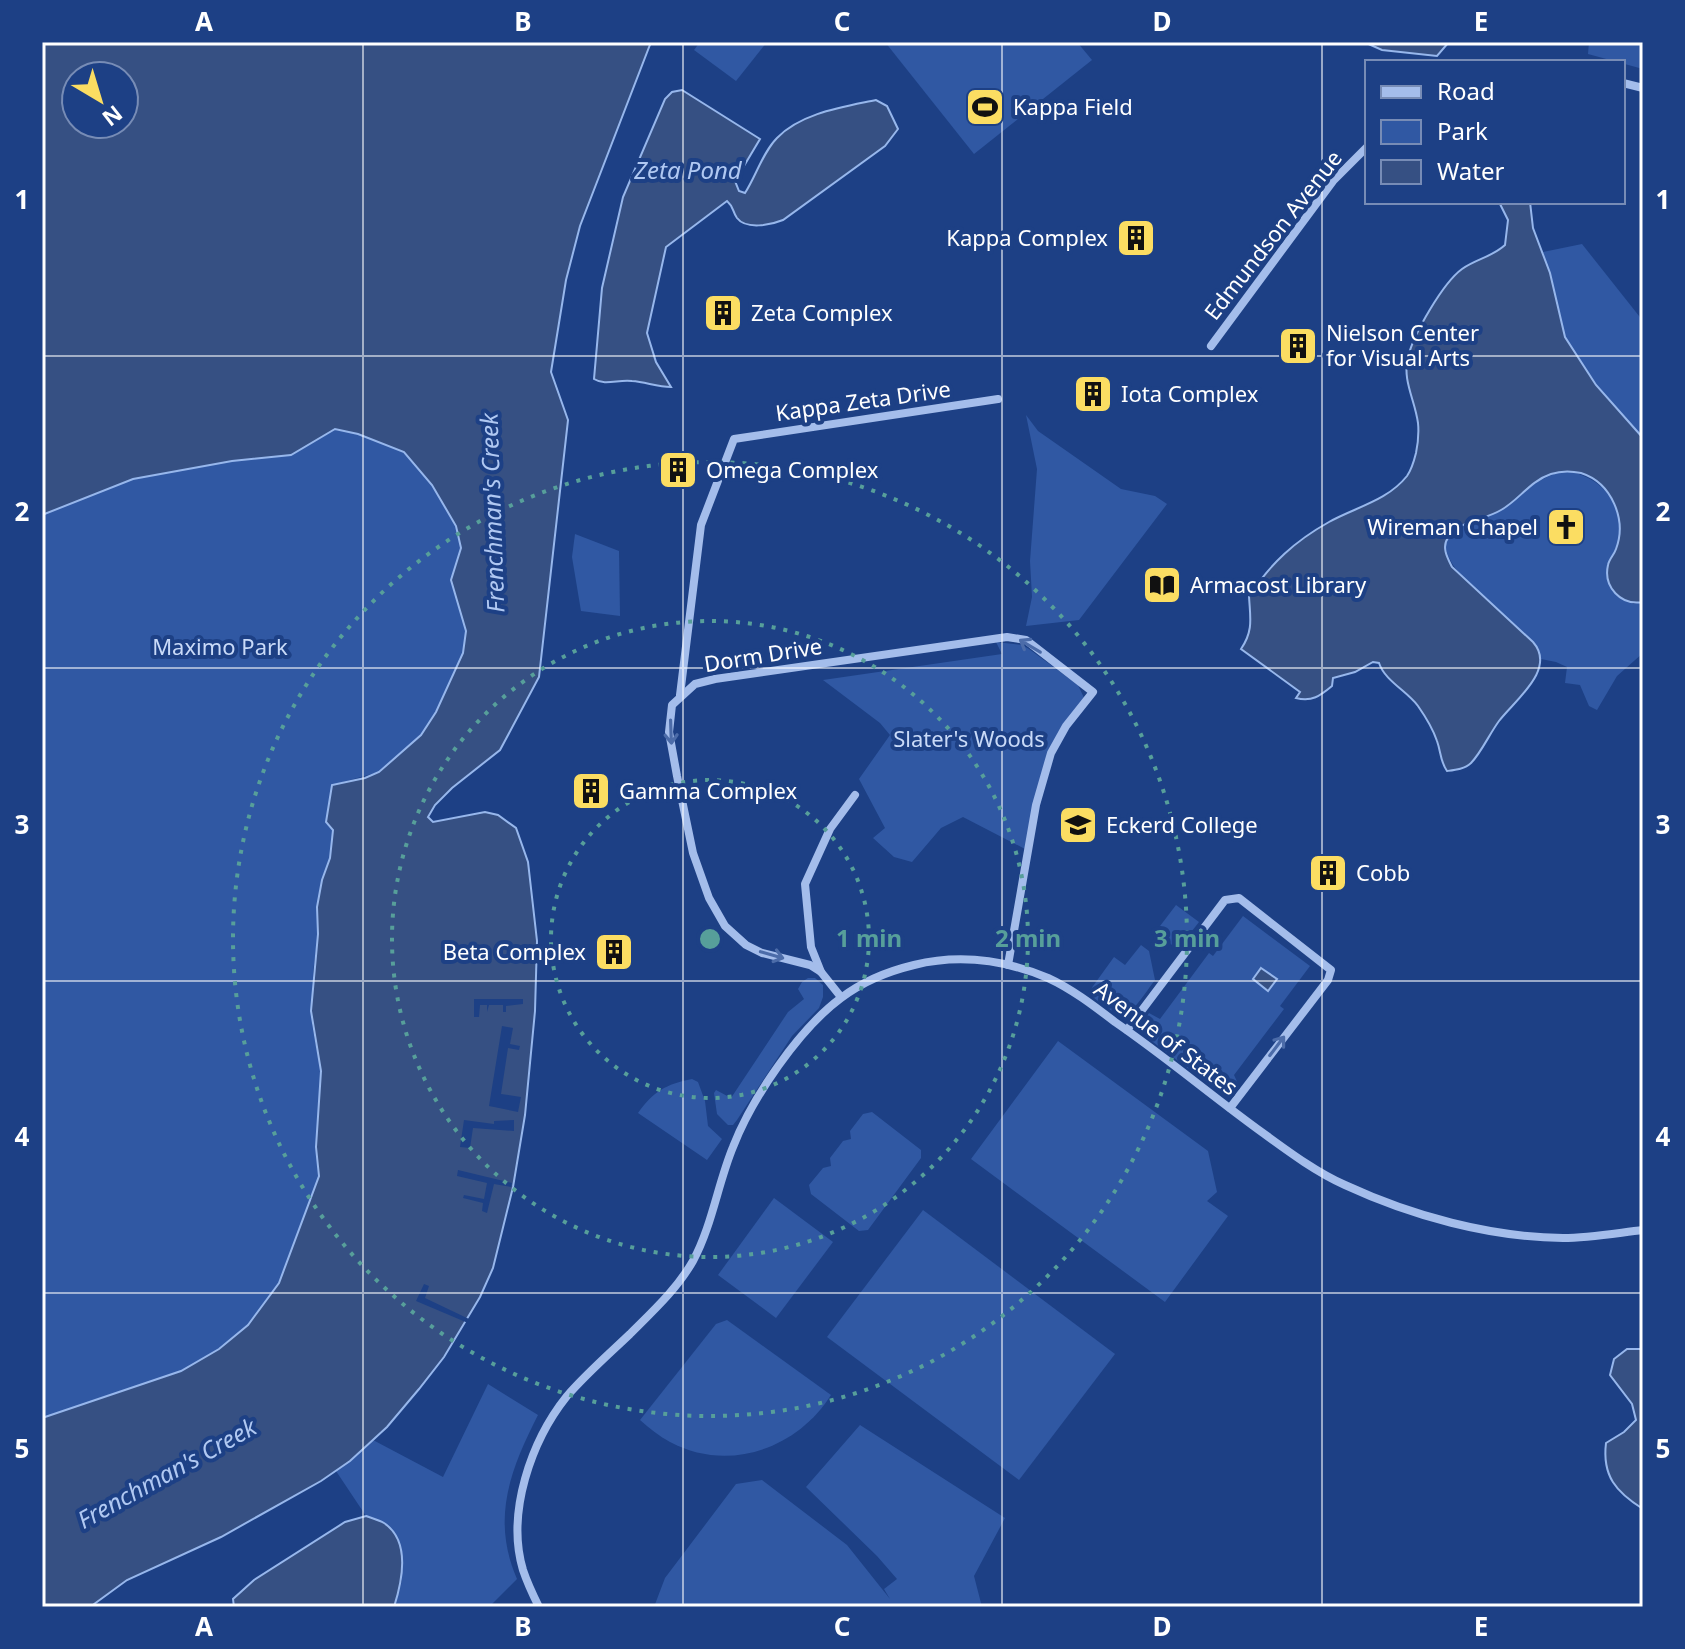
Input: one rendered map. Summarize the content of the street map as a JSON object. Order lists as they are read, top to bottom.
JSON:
{
  "streets": {
    "street": [
      "Edmundson Avenue",
      "Kappa Zeta Drive",
      "Dorm Drive",
      "Avenue of States"
    ]
  },
  "crossings": [
    ["Kappa Zeta Drive", "Dorm Drive"],
    ["Dorm Drive", "Avenue of States"]
  ],
  "water": ["Zeta Pond", "Frenchman's Creek"],
  "parks": ["Maximo Park", "Slater's Woods"],
  "places": {
    "sports": ["Kappa Field"],
    "building": [
      "Kappa Complex",
      "Zeta Complex",
      "Nielson Center for Visual Arts",
      "Iota Complex",
      "Omega Complex",
      "Gamma Complex",
      "Cobb",
      "Beta Complex"
    ],
    "church": ["Wireman Chapel"],
    "library": ["Armacost Library"],
    "school or university": ["Eckerd College"]
  },
  "legend": ["Road", "Park", "Water"],
  "north": "bottom right",
  "grid": {
    "columns": [
      "A",
      "B",
      "C",
      "D",
      "E"
    ],
    "rows": [
      "1",
      "2",
      "3",
      "4",
      "5"
    ]
  },
  "rings": ["1 min", "2 min", "3 min"]
}
